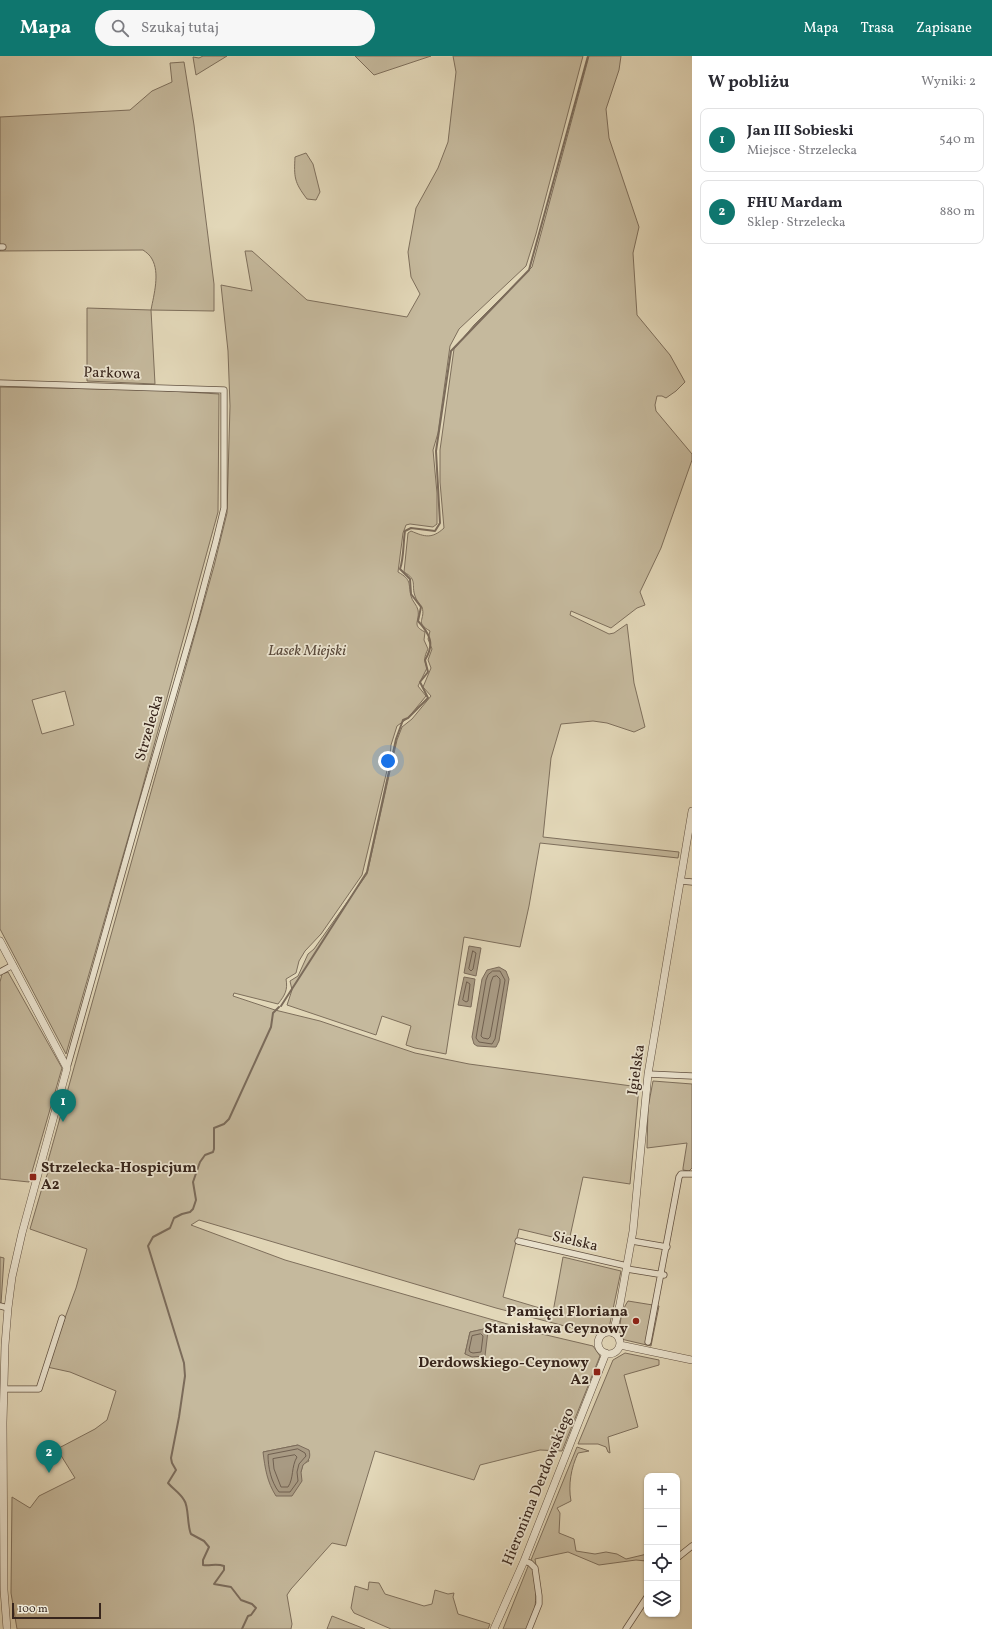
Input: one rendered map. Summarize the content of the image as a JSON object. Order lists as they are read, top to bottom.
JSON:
{
  "streets": {
    "street": [
      "Parkowa",
      "Strzelecka",
      "Igielska",
      "Sielska",
      "Hieronima Derdowskiego"
    ]
  },
  "crossings": [
    ["Parkowa", "Strzelecka"],
    ["Igielska", "Sielska"],
    ["Igielska", "Hieronima Derdowskiego"]
  ],
  "parks": ["Lasek Miejski"],
  "places": {
    "transit": ["Strzelecka-Hospicjum A2", "Derdowskiego-Ceynowy A2"],
    "other": ["Pamięci Floriana Stanisława Ceynowy"]
  },
  "scale_bar": "100 m",
  "page": {
    "header": "Mapa",
    "search": "Szukaj tutaj",
    "nav": ["Mapa", "Trasa", "Zapisane"],
    "heading": ["W pobliżu", "Wyniki: 2"],
    "list": [
      {
        "mark": "1",
        "name": "Jan III Sobieski",
        "note": "Miejsce · Strzelecka",
        "value": "540 m"
      },
      {
        "mark": "2",
        "name": "FHU Mardam",
        "note": "Sklep · Strzelecka",
        "value": "880 m"
      }
    ],
    "pins": ["1", "2"],
    "map_buttons": ["+", "−"],
    "scale": "100 m"
  }
}
